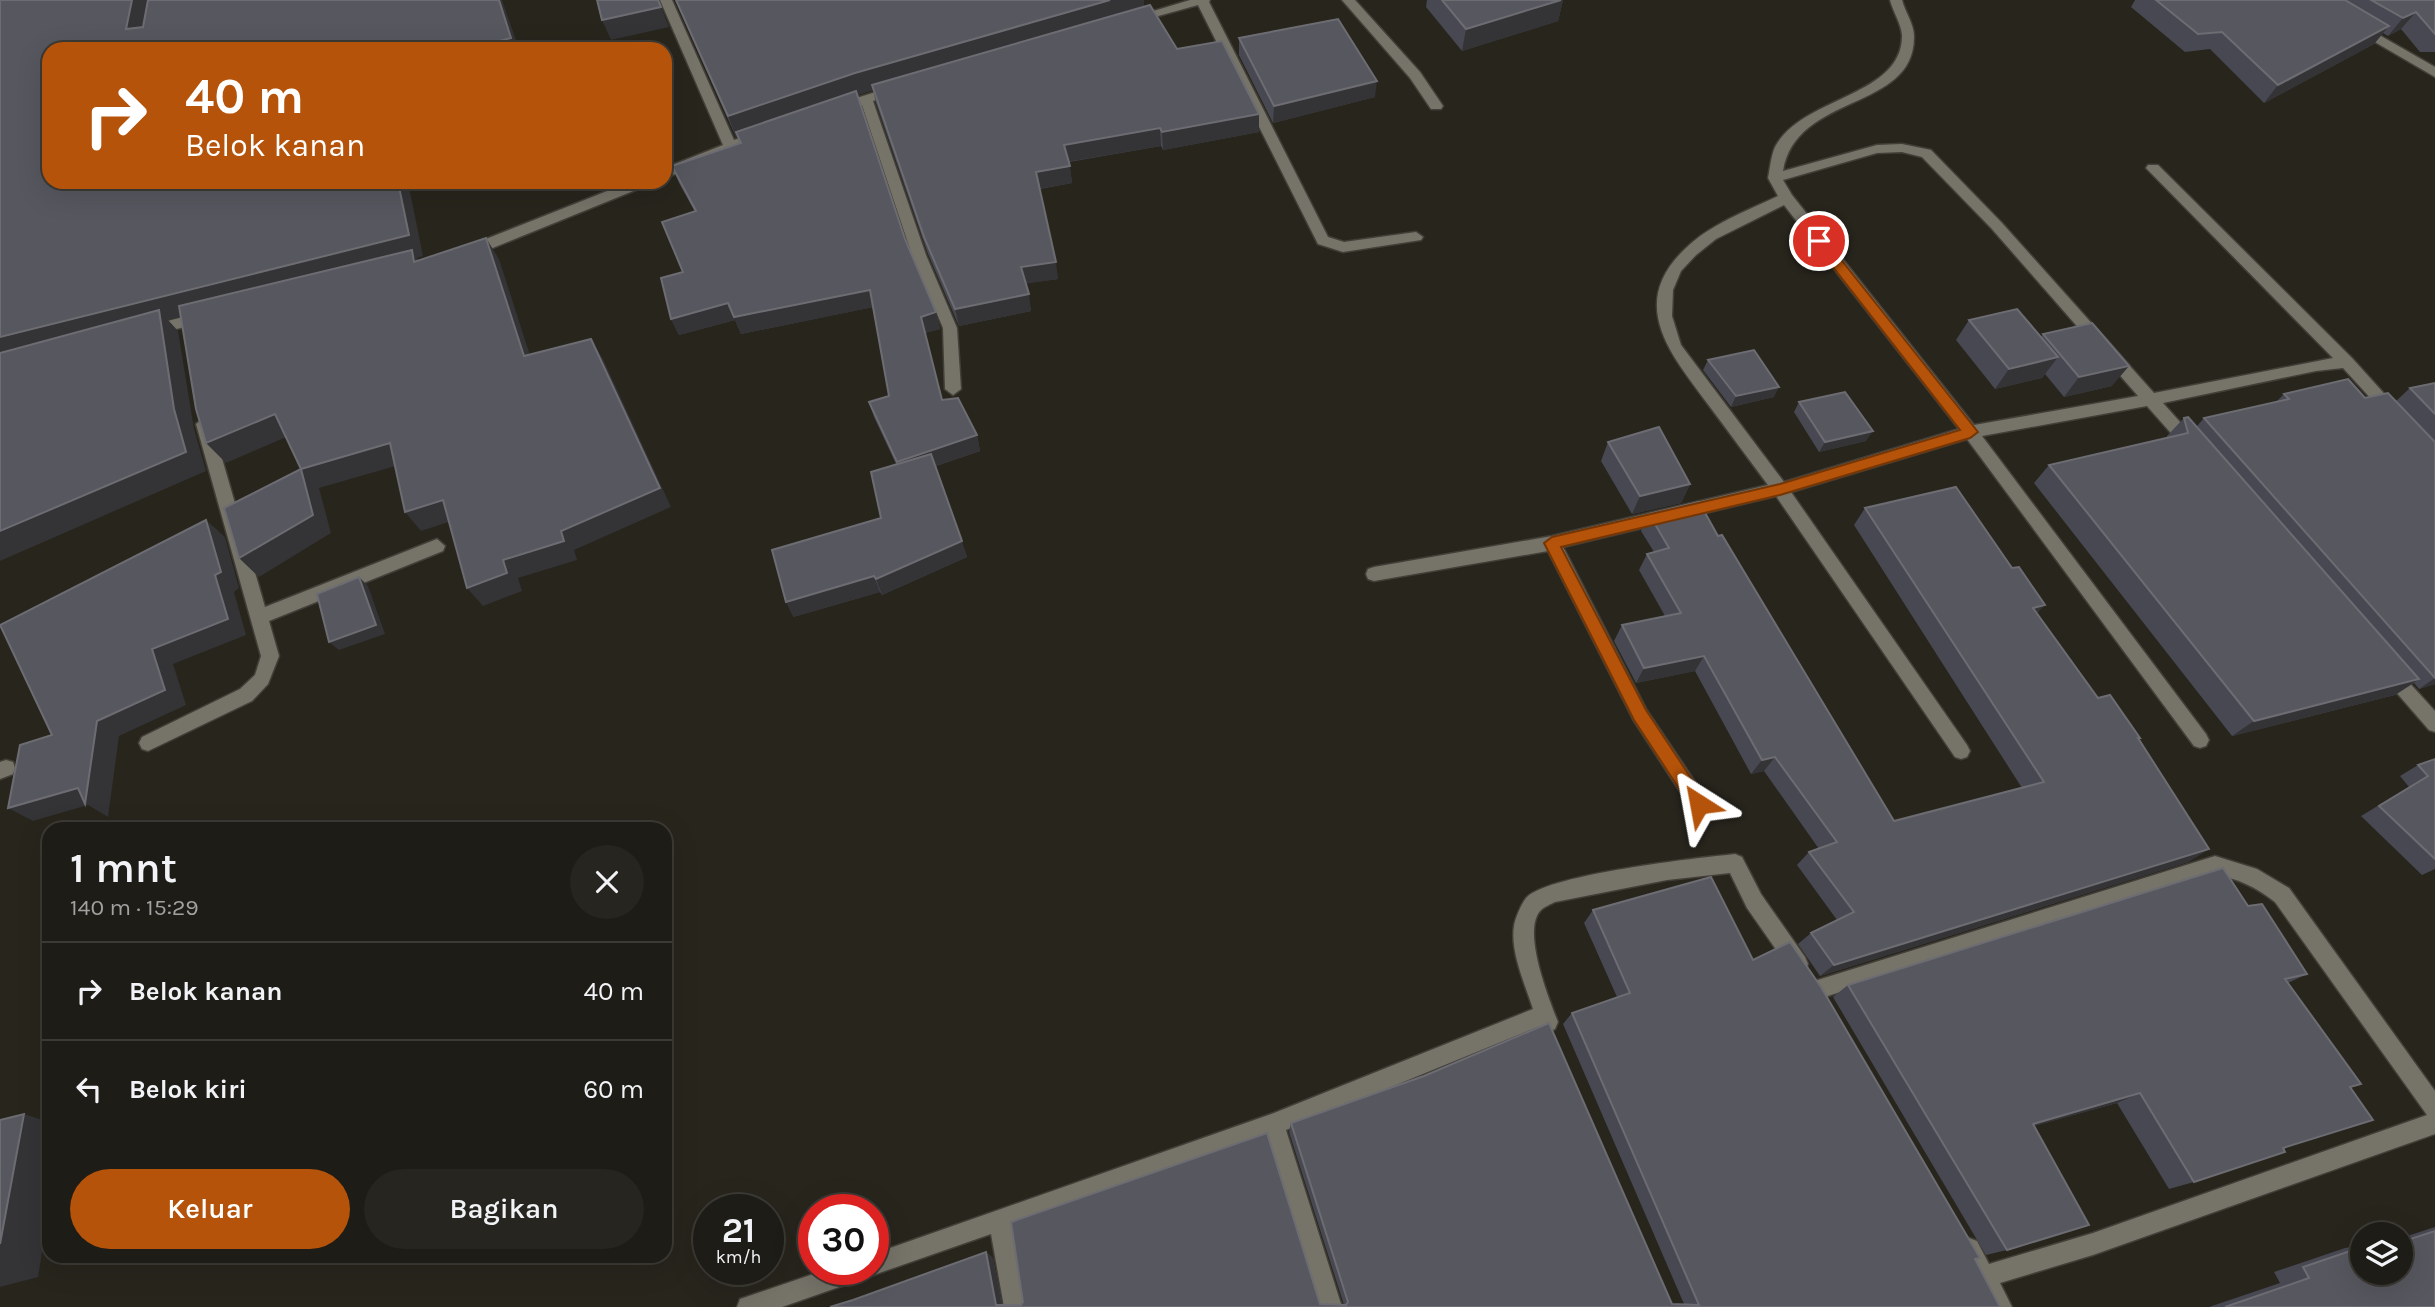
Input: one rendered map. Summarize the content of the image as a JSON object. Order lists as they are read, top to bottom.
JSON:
{
  "page": {
    "turn": ["40 m", "Belok kanan"],
    "heading": ["1 mnt", "140 m · 15:29"],
    "list": [
      {
        "name": "Belok kanan",
        "value": "40 m"
      },
      {
        "name": "Belok kiri",
        "value": "60 m"
      }
    ],
    "buttons": ["Keluar", "Bagikan"],
    "speed": "21 km/h",
    "limit": "30"
  }
}
